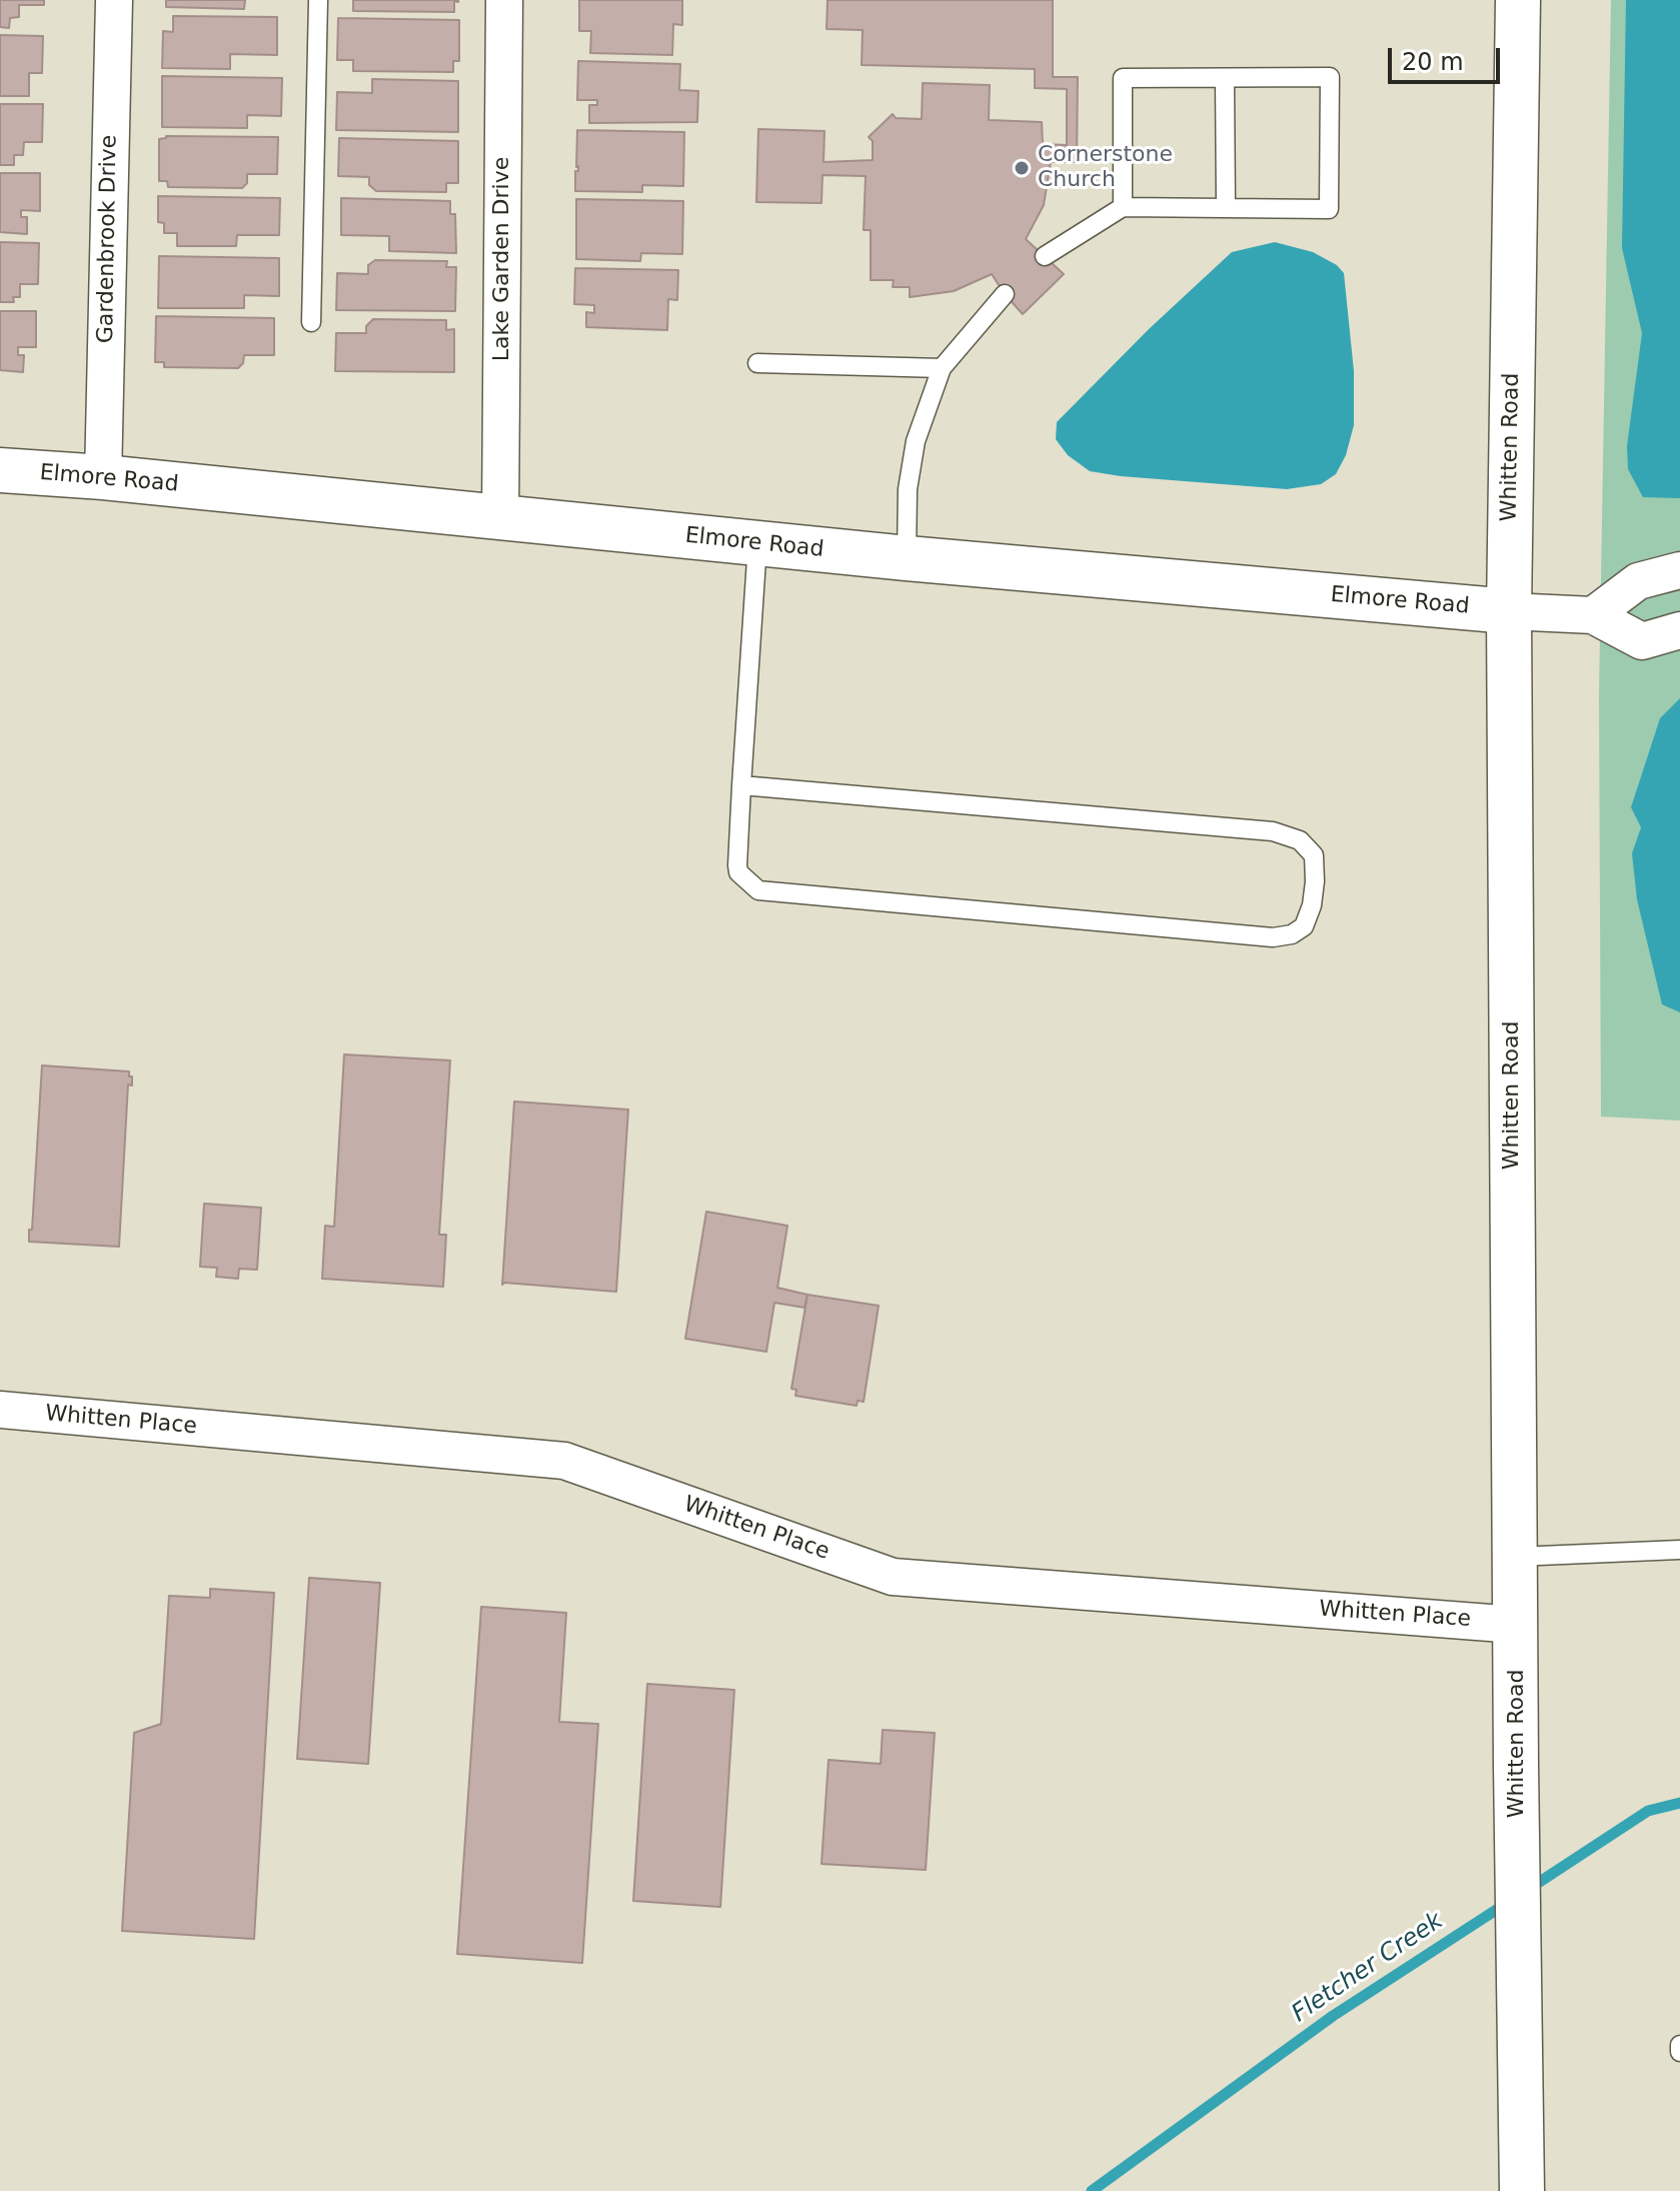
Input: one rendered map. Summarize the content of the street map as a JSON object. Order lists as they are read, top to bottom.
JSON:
{
  "streets": {
    "main road": ["Whitten Road", "Elmore Road"],
    "street": ["Gardenbrook Drive", "Lake Garden Drive", "Whitten Place"]
  },
  "crossings": [
    ["Gardenbrook Drive", "Elmore Road"],
    ["Lake Garden Drive", "Elmore Road"],
    ["Whitten Road", "Elmore Road"],
    ["Whitten Road", "Whitten Place"]
  ],
  "water": ["Fletcher Creek"],
  "places": ["Cornerstone Church"],
  "scale_bar": "20 m"
}
